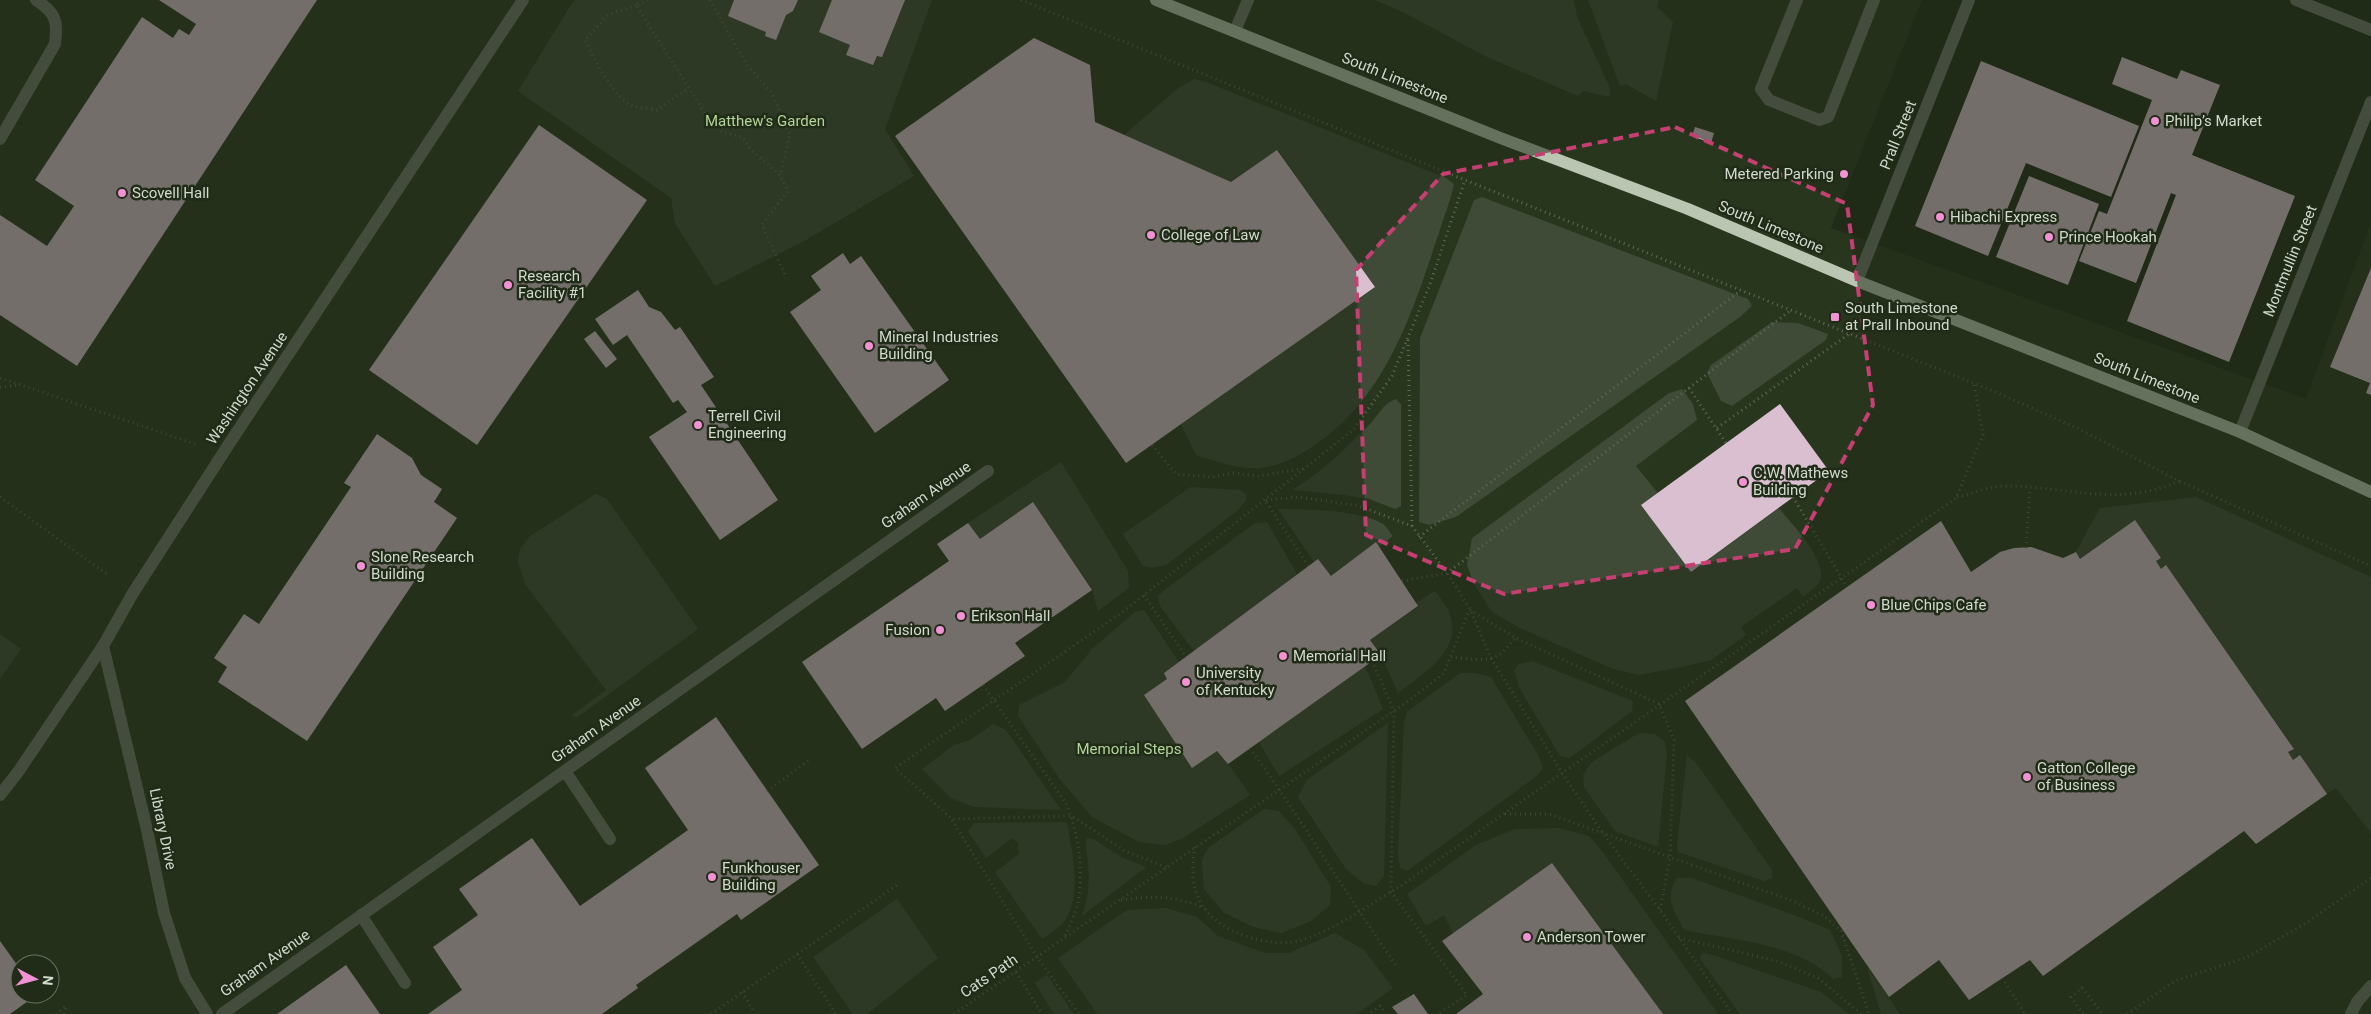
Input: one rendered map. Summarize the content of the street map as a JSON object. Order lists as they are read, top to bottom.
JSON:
{
  "streets": {
    "main road": ["South Limestone"],
    "street": [
      "Prall Street",
      "Montmullin Street",
      "Washington Avenue",
      "Graham Avenue",
      "Library Drive"
    ],
    "path": ["Cats Path"]
  },
  "crossings": [
    ["South Limestone", "Prall Street"],
    ["South Limestone", "Montmullin Street"],
    ["Washington Avenue", "Library Drive"]
  ],
  "parks": ["Matthew's Garden", "Memorial Steps"],
  "places": {
    "other": [
      "Philip’s Market",
      "Metered Parking",
      "Scovell Hall",
      "Hibachi Express",
      "College of Law",
      "Prince Hookah",
      "Research Facility #1",
      "Mineral Industries Building",
      "Terrell Civil Engineering",
      "C.W. Mathews Building",
      "Slone Research Building",
      "Blue Chips Cafe",
      "Erikson Hall",
      "Fusion",
      "Memorial Hall",
      "University of Kentucky",
      "Gatton College of Business",
      "Funkhouser Building",
      "Anderson Tower"
    ],
    "transit": ["South Limestone at Prall Inbound"]
  },
  "north": "right"
}
